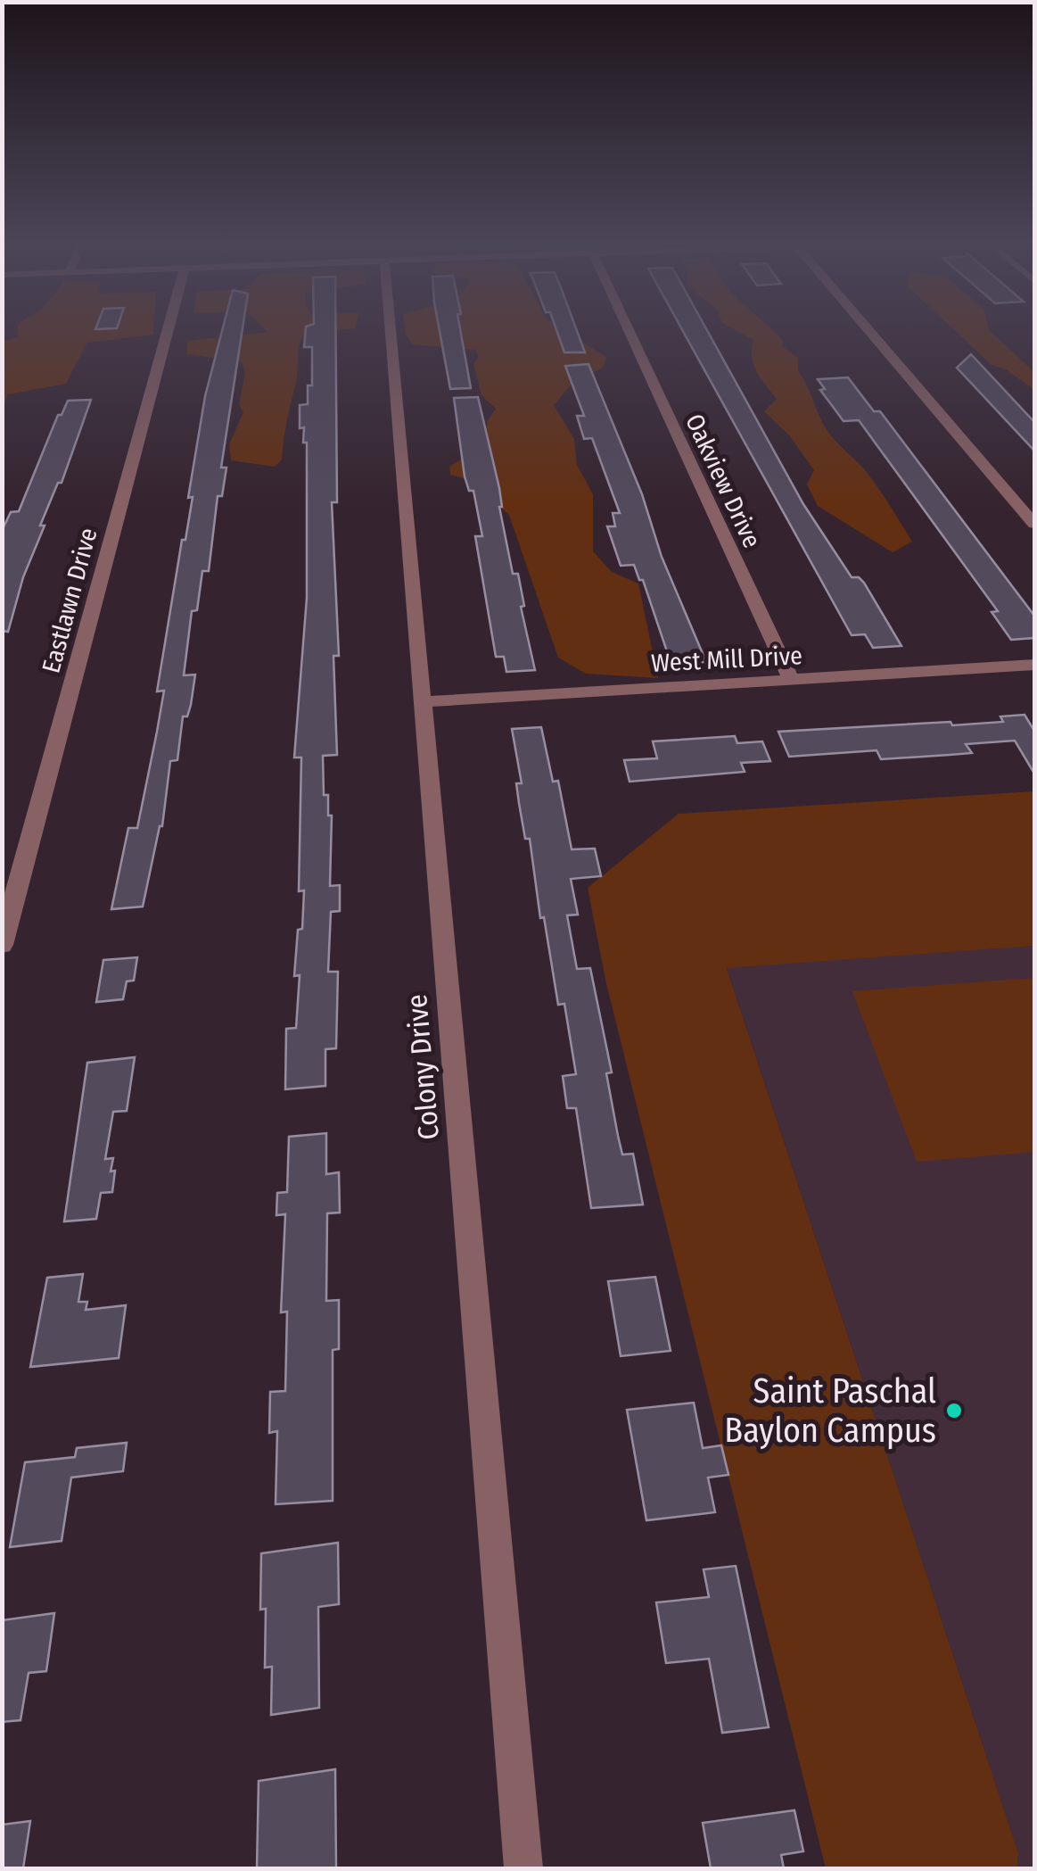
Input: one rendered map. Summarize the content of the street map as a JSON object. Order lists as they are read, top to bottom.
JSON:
{
  "streets": {
    "street": [
      "Oakview Drive",
      "Eastlawn Drive",
      "West Mill Drive",
      "Colony Drive"
    ]
  },
  "crossings": [
    ["Oakview Drive", "West Mill Drive"],
    ["West Mill Drive", "Colony Drive"]
  ],
  "places": ["Saint Paschal Baylon Campus"]
}
